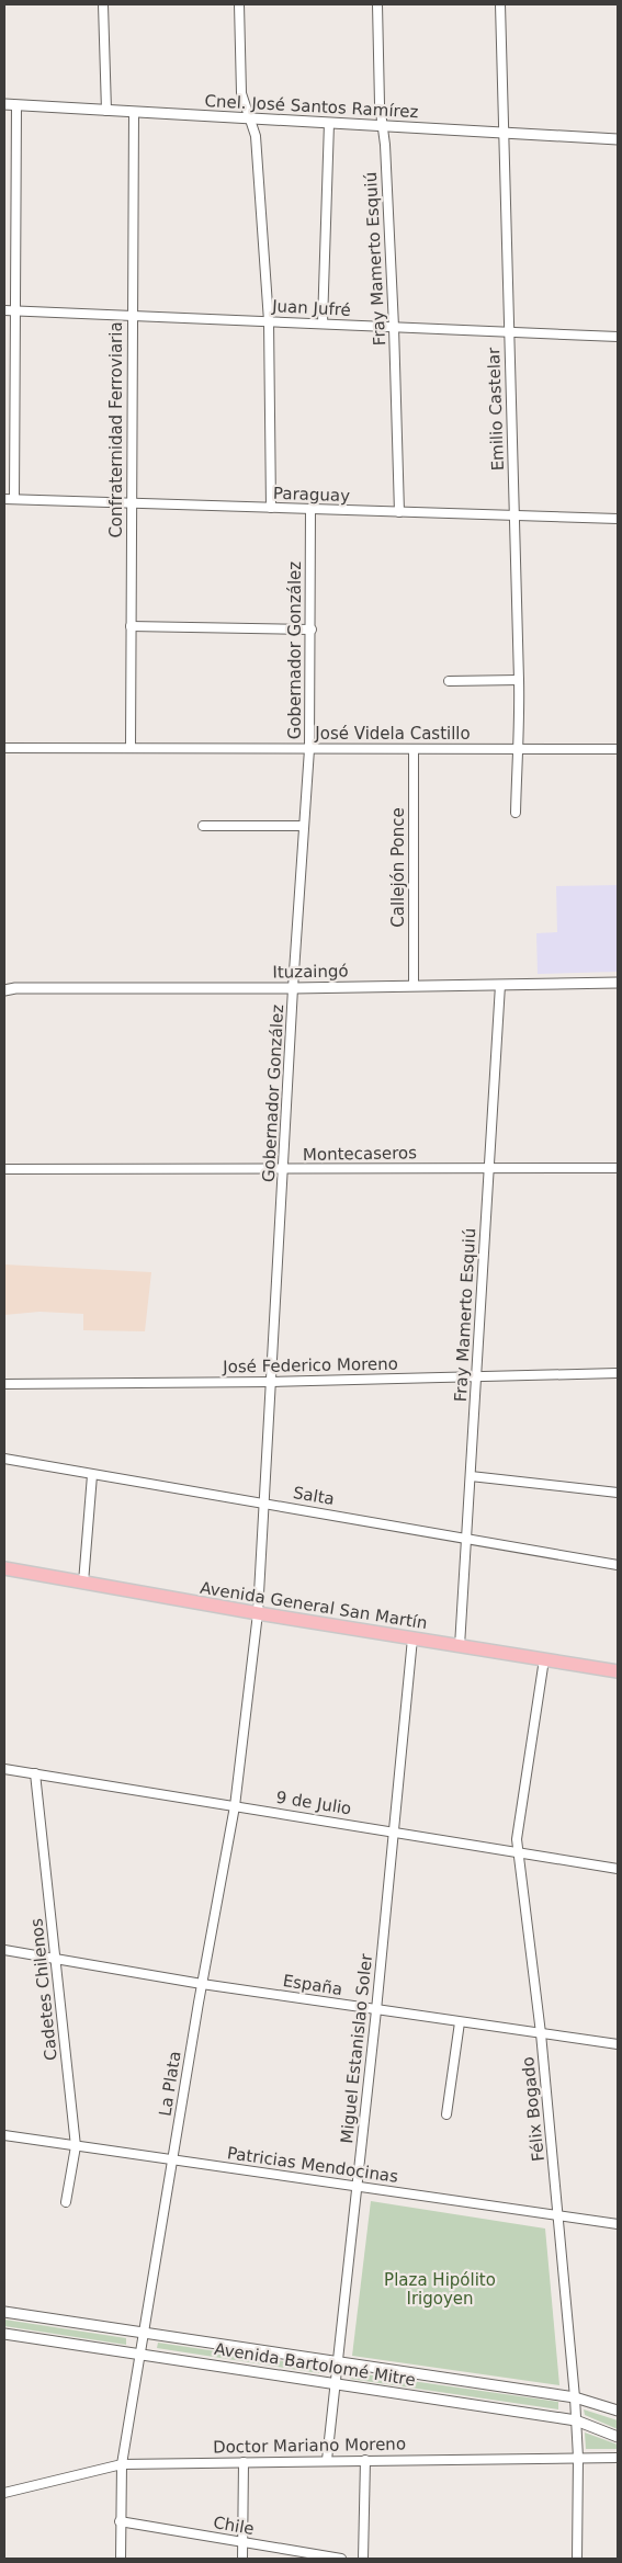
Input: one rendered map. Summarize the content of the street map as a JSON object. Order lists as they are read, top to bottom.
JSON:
{
  "streets": {
    "main road": ["Avenida General San Martín"],
    "street": [
      "Cnel. José Santos Ramírez",
      "Fray Mamerto Esquiú",
      "Juan Jufré",
      "Emilio Castelar",
      "Confraternidad Ferroviaria",
      "Paraguay",
      "Gobernador González",
      "José Videla Castillo",
      "Callejón Ponce",
      "Ituzaingó",
      "Montecaseros",
      "José Federico Moreno",
      "Salta",
      "9 de Julio",
      "España",
      "Cadetes Chilenos",
      "Miguel Estanislao Soler",
      "La Plata",
      "Félix Bogado",
      "Patricias Mendocinas",
      "Avenida Bartolomé Mitre",
      "Doctor Mariano Moreno",
      "Chile"
    ]
  },
  "crossings": [
    ["Cnel. José Santos Ramírez", "Fray Mamerto Esquiú"],
    ["Cnel. José Santos Ramírez", "Emilio Castelar"],
    ["Cnel. José Santos Ramírez", "Confraternidad Ferroviaria"],
    ["Fray Mamerto Esquiú", "Juan Jufré"],
    ["Fray Mamerto Esquiú", "Paraguay"],
    ["Fray Mamerto Esquiú", "Ituzaingó"],
    ["Fray Mamerto Esquiú", "Montecaseros"],
    ["Fray Mamerto Esquiú", "José Federico Moreno"],
    ["Fray Mamerto Esquiú", "Salta"],
    ["Fray Mamerto Esquiú", "Avenida General San Martín"],
    ["Juan Jufré", "Emilio Castelar"],
    ["Juan Jufré", "Confraternidad Ferroviaria"],
    ["Emilio Castelar", "Paraguay"],
    ["Emilio Castelar", "José Videla Castillo"],
    ["Confraternidad Ferroviaria", "Paraguay"],
    ["Confraternidad Ferroviaria", "José Videla Castillo"],
    ["Paraguay", "Gobernador González"],
    ["Gobernador González", "José Videla Castillo"],
    ["Gobernador González", "Ituzaingó"],
    ["Gobernador González", "Montecaseros"],
    ["Gobernador González", "José Federico Moreno"],
    ["Gobernador González", "Salta"],
    ["Gobernador González", "Avenida General San Martín"],
    ["Gobernador González", "La Plata"],
    ["José Videla Castillo", "Callejón Ponce"],
    ["Callejón Ponce", "Ituzaingó"],
    ["Avenida General San Martín", "Miguel Estanislao Soler"],
    ["Avenida General San Martín", "La Plata"],
    ["Avenida General San Martín", "Félix Bogado"],
    ["9 de Julio", "Cadetes Chilenos"],
    ["9 de Julio", "Miguel Estanislao Soler"],
    ["9 de Julio", "La Plata"],
    ["9 de Julio", "Félix Bogado"],
    ["España", "Cadetes Chilenos"],
    ["España", "Miguel Estanislao Soler"],
    ["España", "La Plata"],
    ["España", "Félix Bogado"],
    ["Cadetes Chilenos", "Patricias Mendocinas"],
    ["Miguel Estanislao Soler", "Patricias Mendocinas"],
    ["Miguel Estanislao Soler", "Avenida Bartolomé Mitre"],
    ["Miguel Estanislao Soler", "Doctor Mariano Moreno"],
    ["La Plata", "Patricias Mendocinas"],
    ["La Plata", "Avenida Bartolomé Mitre"],
    ["La Plata", "Doctor Mariano Moreno"],
    ["La Plata", "Chile"],
    ["Félix Bogado", "Patricias Mendocinas"],
    ["Félix Bogado", "Avenida Bartolomé Mitre"],
    ["Félix Bogado", "Doctor Mariano Moreno"]
  ],
  "parks": ["Plaza Hipólito Irigoyen"]
}
